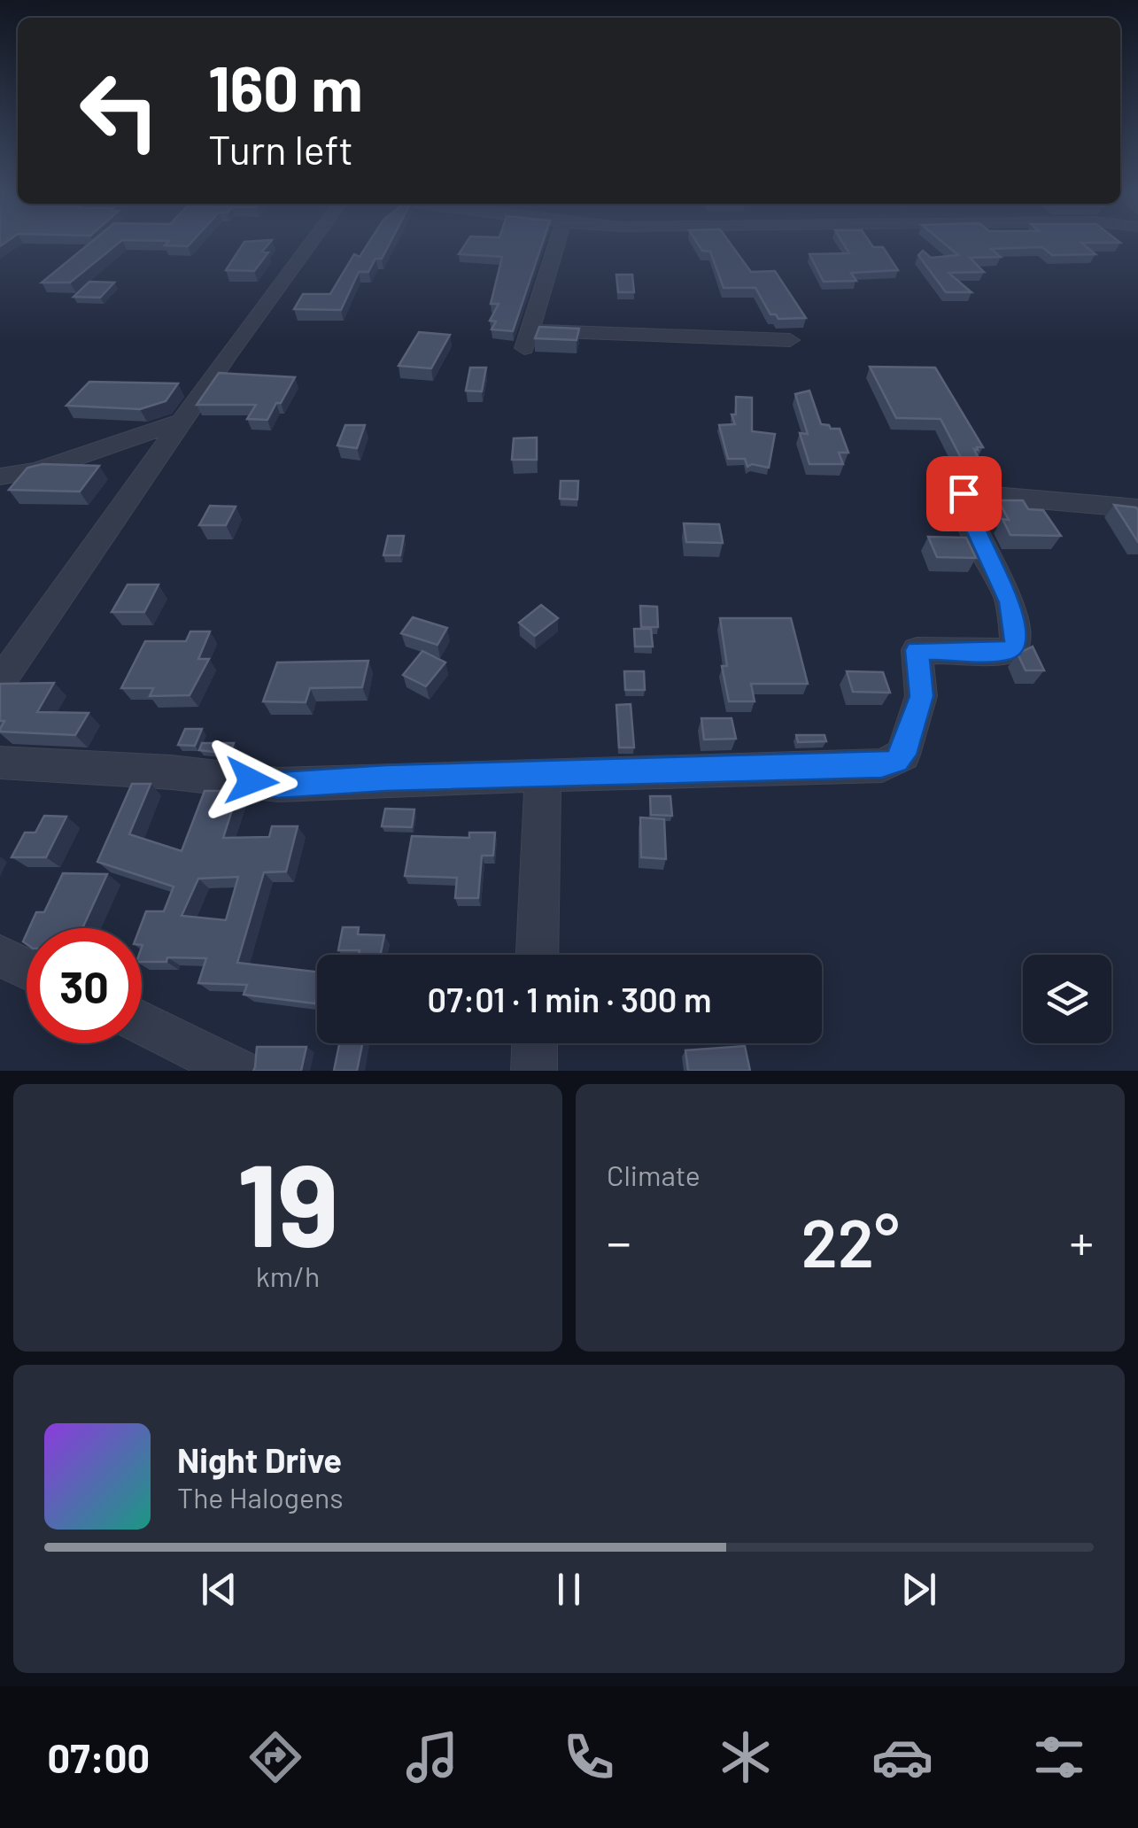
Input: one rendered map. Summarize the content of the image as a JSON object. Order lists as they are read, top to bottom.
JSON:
{
  "page": {
    "turn": ["160 m", "Turn left"],
    "limit": "30",
    "trip": "07:01 · 1 min · 300 m",
    "tile": [
      ["19", "km/h"],
      "Climate"
    ],
    "heat": ["−", "22°", "+"],
    "song": ["Night Drive", "The Halogens"],
    "tabs": "07:00"
  }
}
